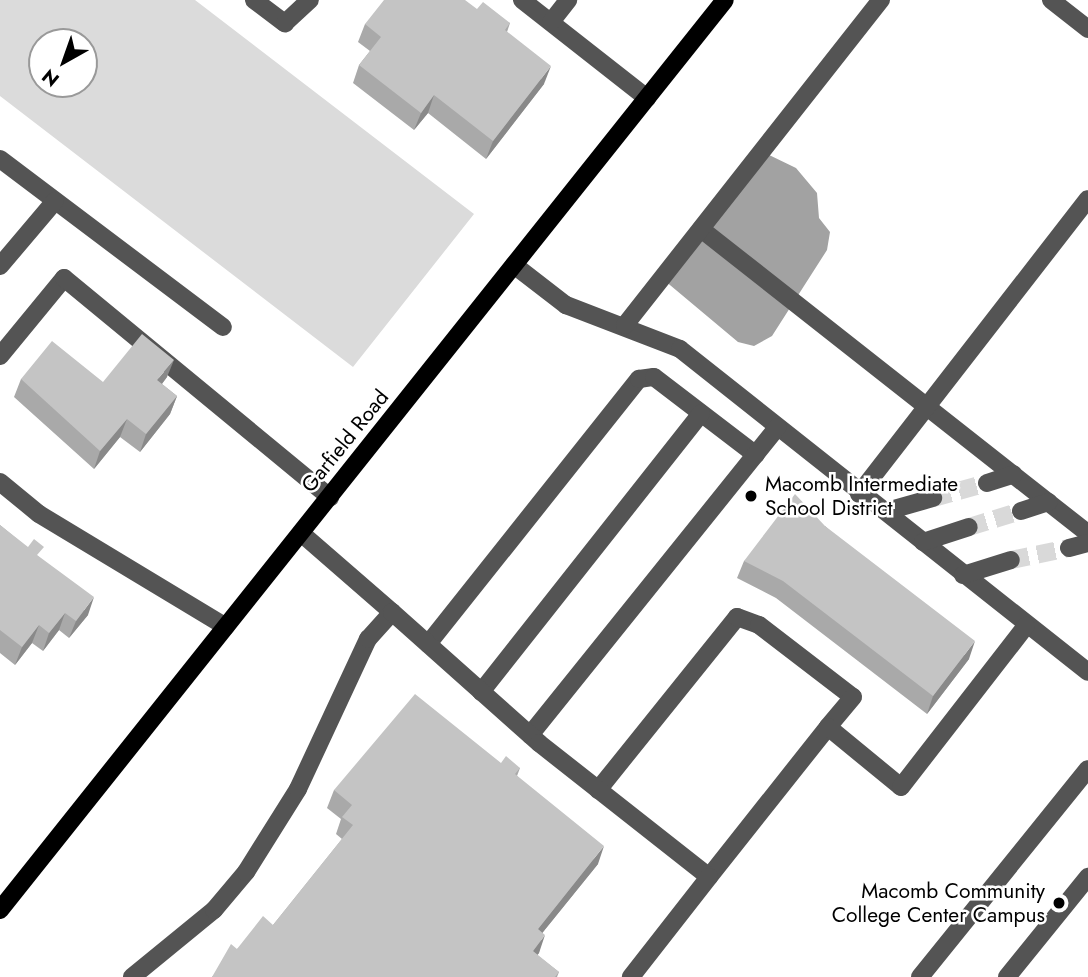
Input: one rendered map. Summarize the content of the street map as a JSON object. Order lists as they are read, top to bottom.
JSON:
{
  "streets": {
    "main road": ["Garfield Road"]
  },
  "places": ["Macomb Intermediate School District", "Macomb Community College Center Campus"],
  "north": "bottom left"
}
